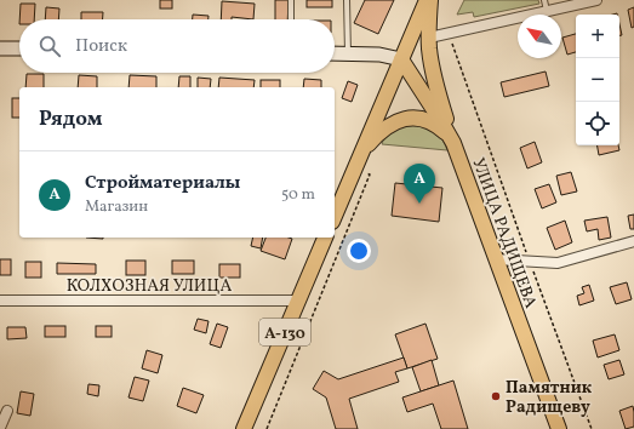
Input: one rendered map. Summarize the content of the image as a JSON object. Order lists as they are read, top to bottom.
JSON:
{
  "streets": {
    "main road": ["УЛИЦА РАДИЩЕВА", "А-130"],
    "street": ["КОЛХОЗНАЯ УЛИЦА"]
  },
  "crossings": [
    ["КОЛХОЗНАЯ УЛИЦА", "А-130"]
  ],
  "places": ["Памятник Радищеву"],
  "north": "top left",
  "page": {
    "map_buttons": ["+", "−"],
    "search": "Поиск",
    "heading": "Рядом",
    "list": [
      {
        "mark": "A",
        "name": "Стройматериалы",
        "note": "Магазин",
        "value": "50 m"
      }
    ],
    "pins": "A"
  }
}
